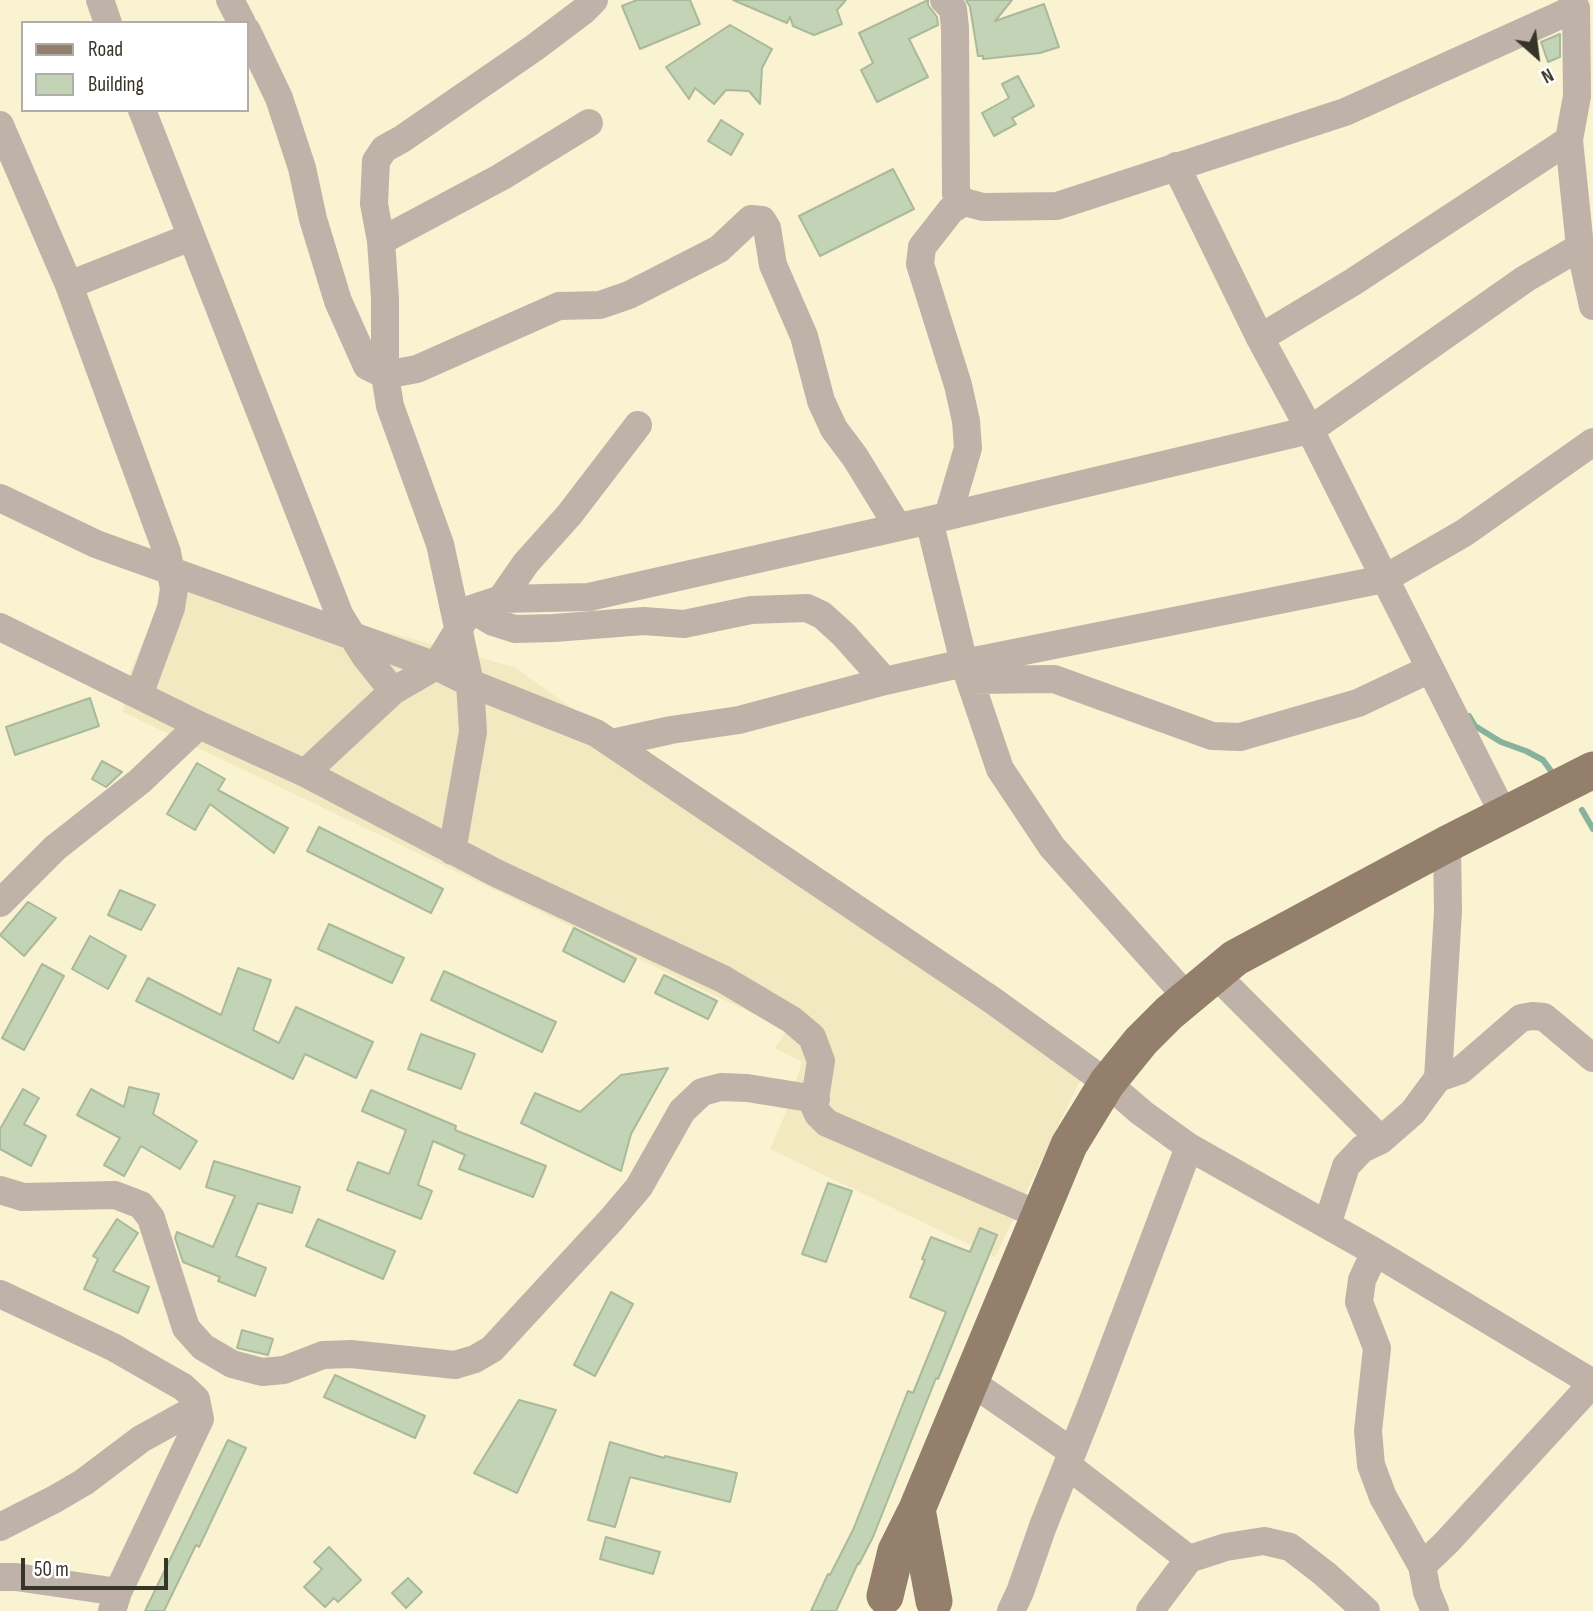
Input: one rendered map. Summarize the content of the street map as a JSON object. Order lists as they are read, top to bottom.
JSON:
{
  "legend": ["Road", "Building"],
  "scale_bar": "50 m",
  "north": "bottom right"
}
